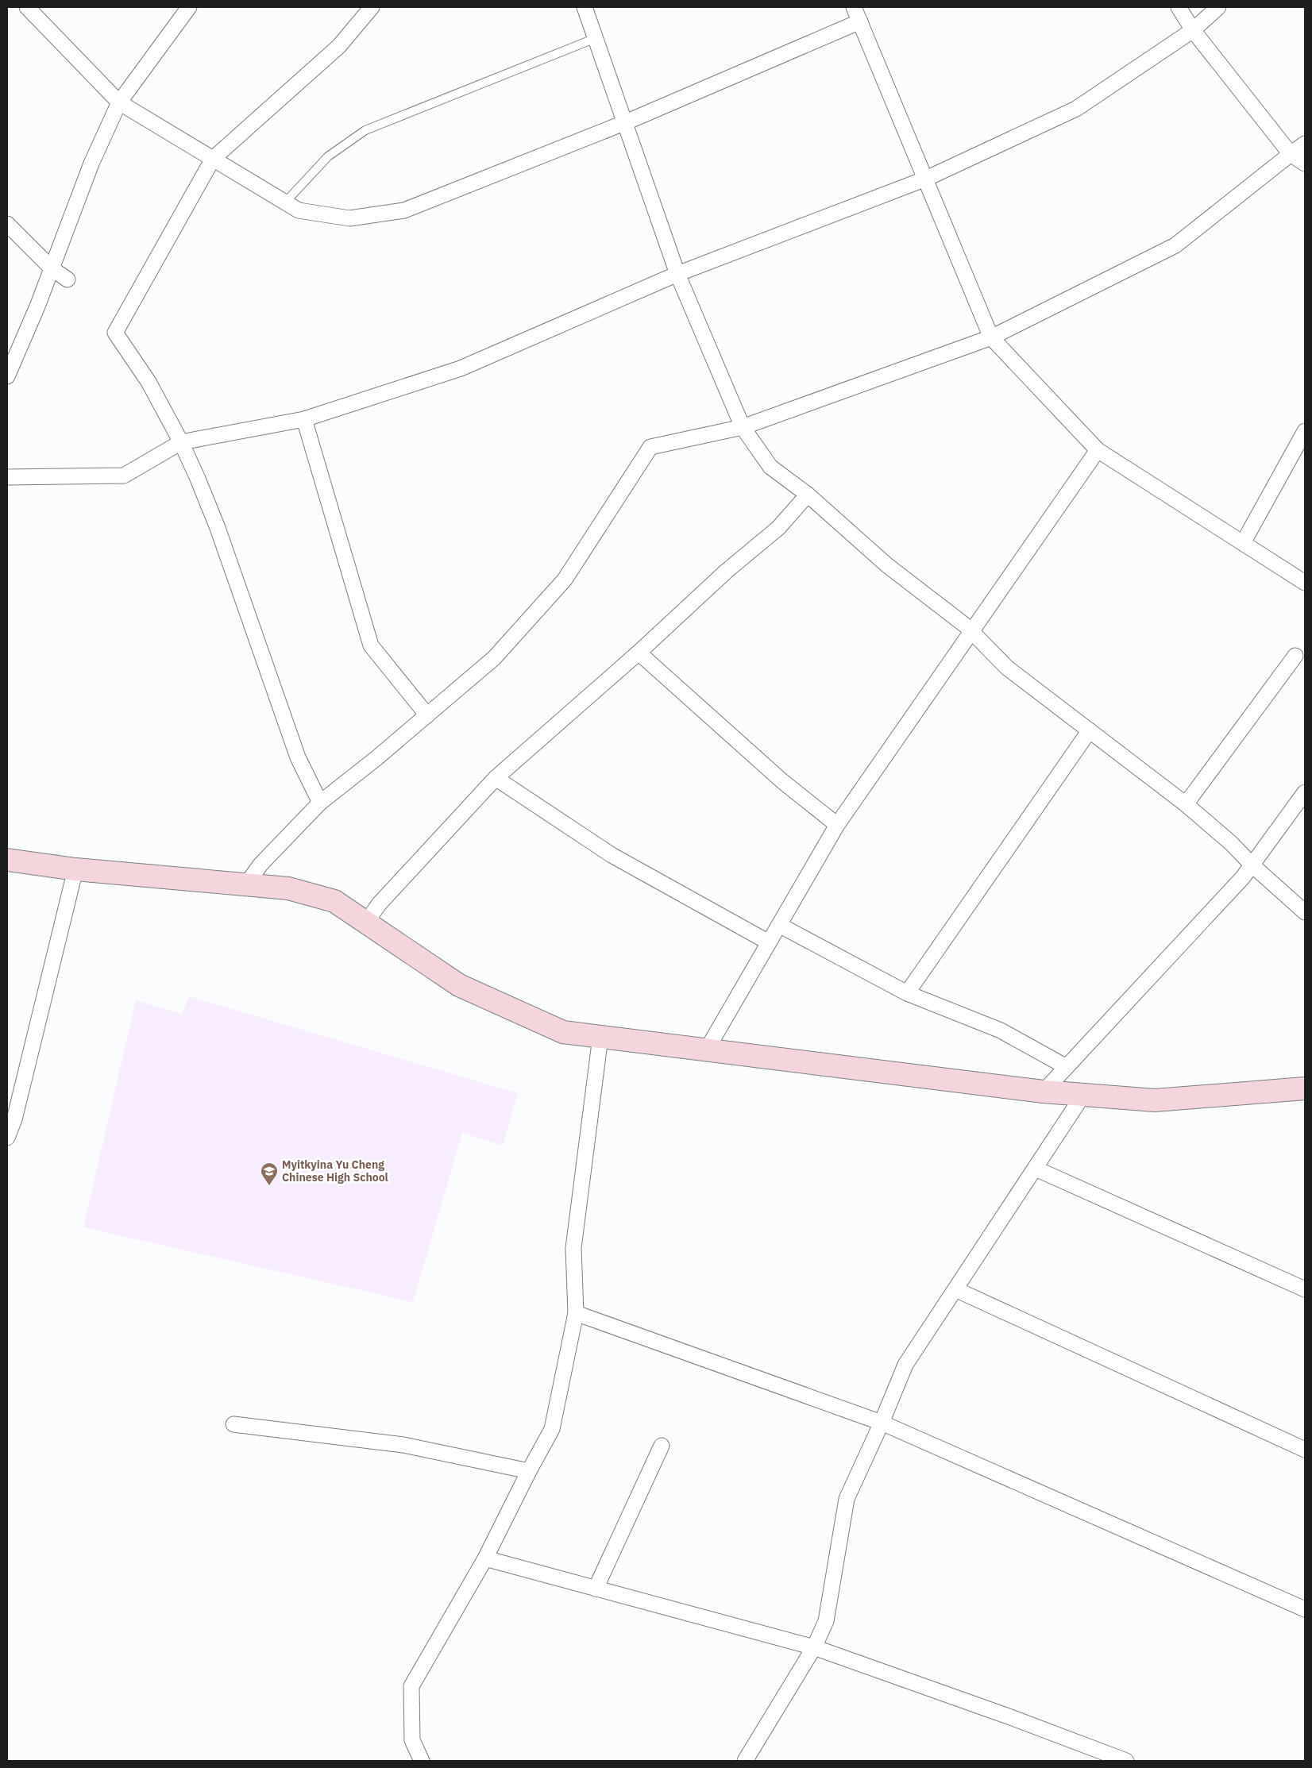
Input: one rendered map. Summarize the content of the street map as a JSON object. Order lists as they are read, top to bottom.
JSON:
{
  "places": {
    "school or university": ["Myitkyina Yu Cheng Chinese High School"]
  }
}
